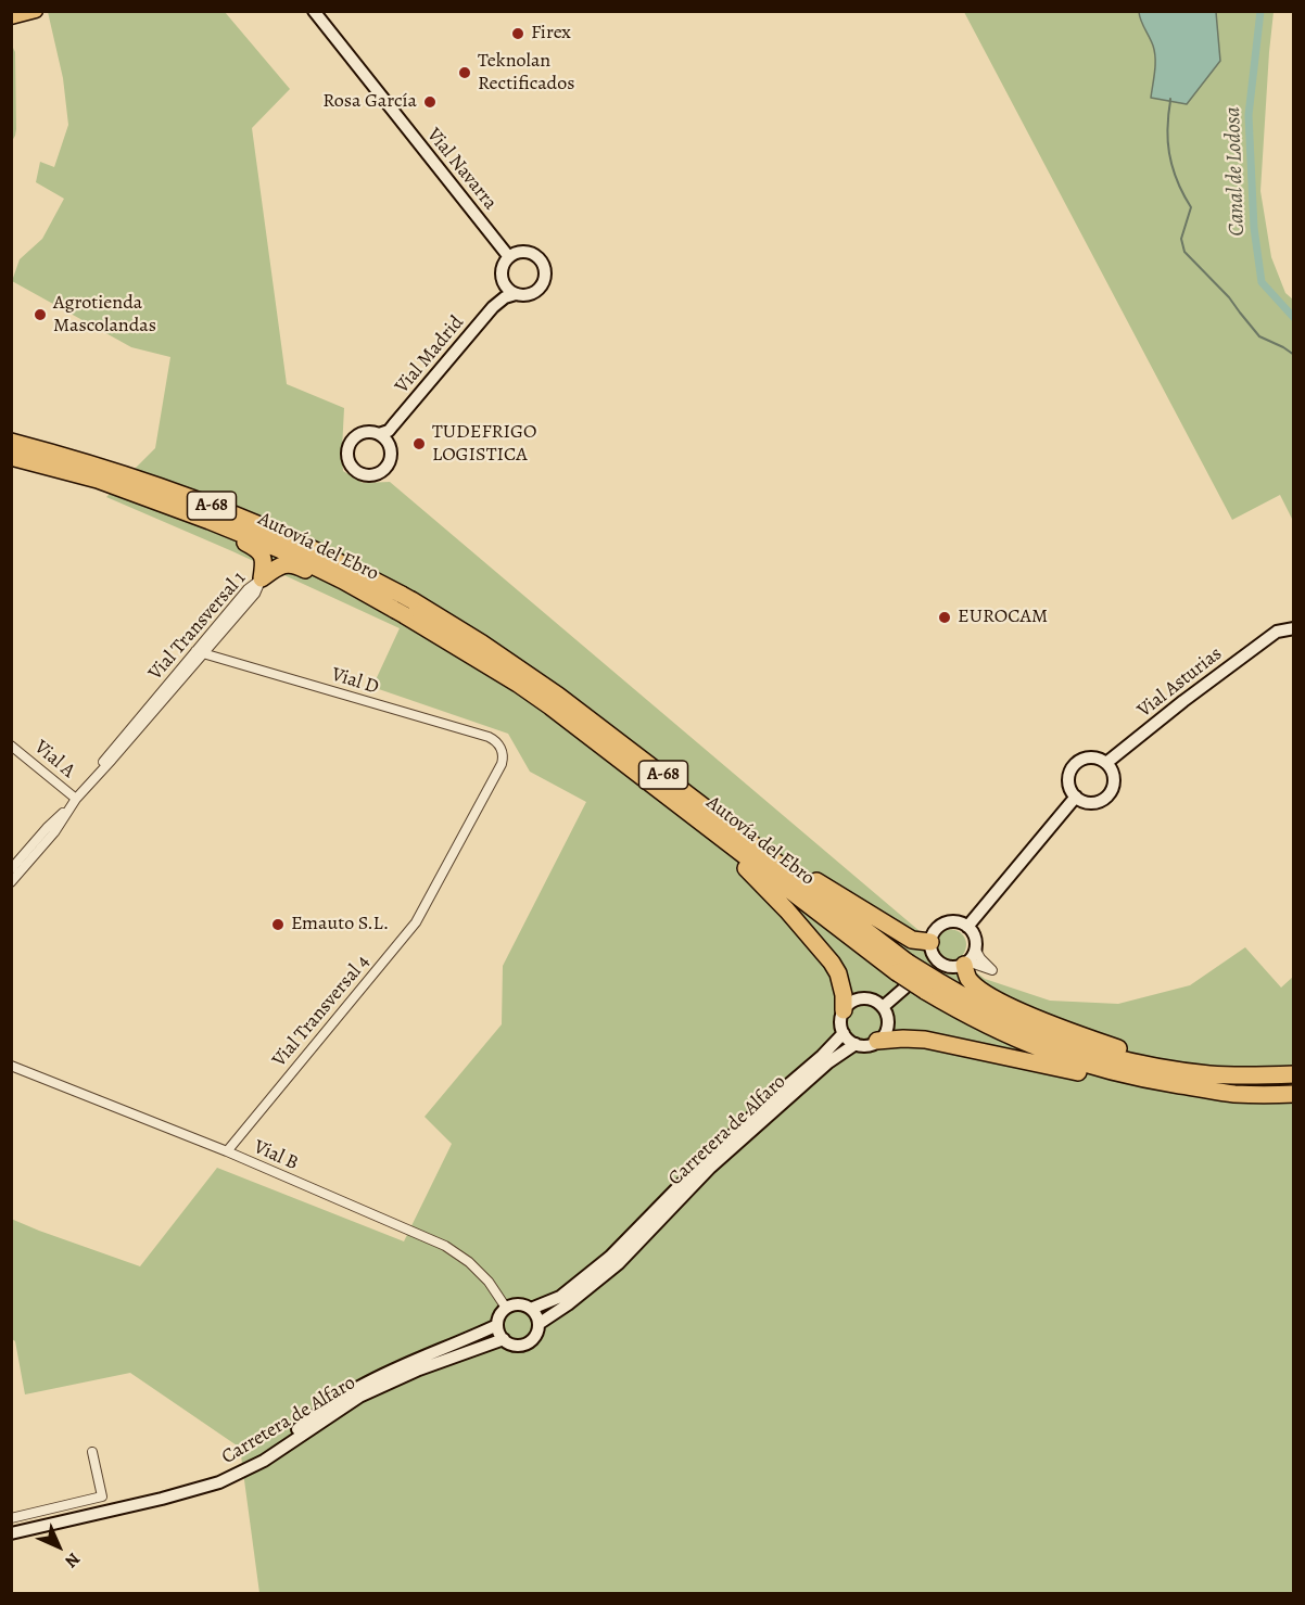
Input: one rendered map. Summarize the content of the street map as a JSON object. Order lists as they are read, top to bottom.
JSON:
{
  "streets": {
    "highway": ["A-68", "Autovía del Ebro"],
    "main road": [
      "Vial Navarra",
      "Vial Madrid",
      "Vial Asturias",
      "Carretera de Alfaro"
    ],
    "street": [
      "Vial Transversal 1",
      "Vial D",
      "Vial A",
      "Vial Transversal 4",
      "Vial B"
    ]
  },
  "crossings": [
    ["Vial Navarra", "Vial Madrid"],
    ["Vial Transversal 1", "Vial D"],
    ["Vial Transversal 1", "Vial A"],
    ["Vial D", "Vial Transversal 4"],
    ["Vial Transversal 4", "Vial B"],
    ["Carretera de Alfaro", "Vial B"]
  ],
  "water": ["Canal de Lodosa"],
  "places": [
    "Firex",
    "Teknolan Rectificados",
    "Rosa García",
    "Agrotienda Mascolandas",
    "TUDEFRIGO LOGISTICA",
    "EUROCAM",
    "Emauto S.L."
  ],
  "north": "bottom right"
}
